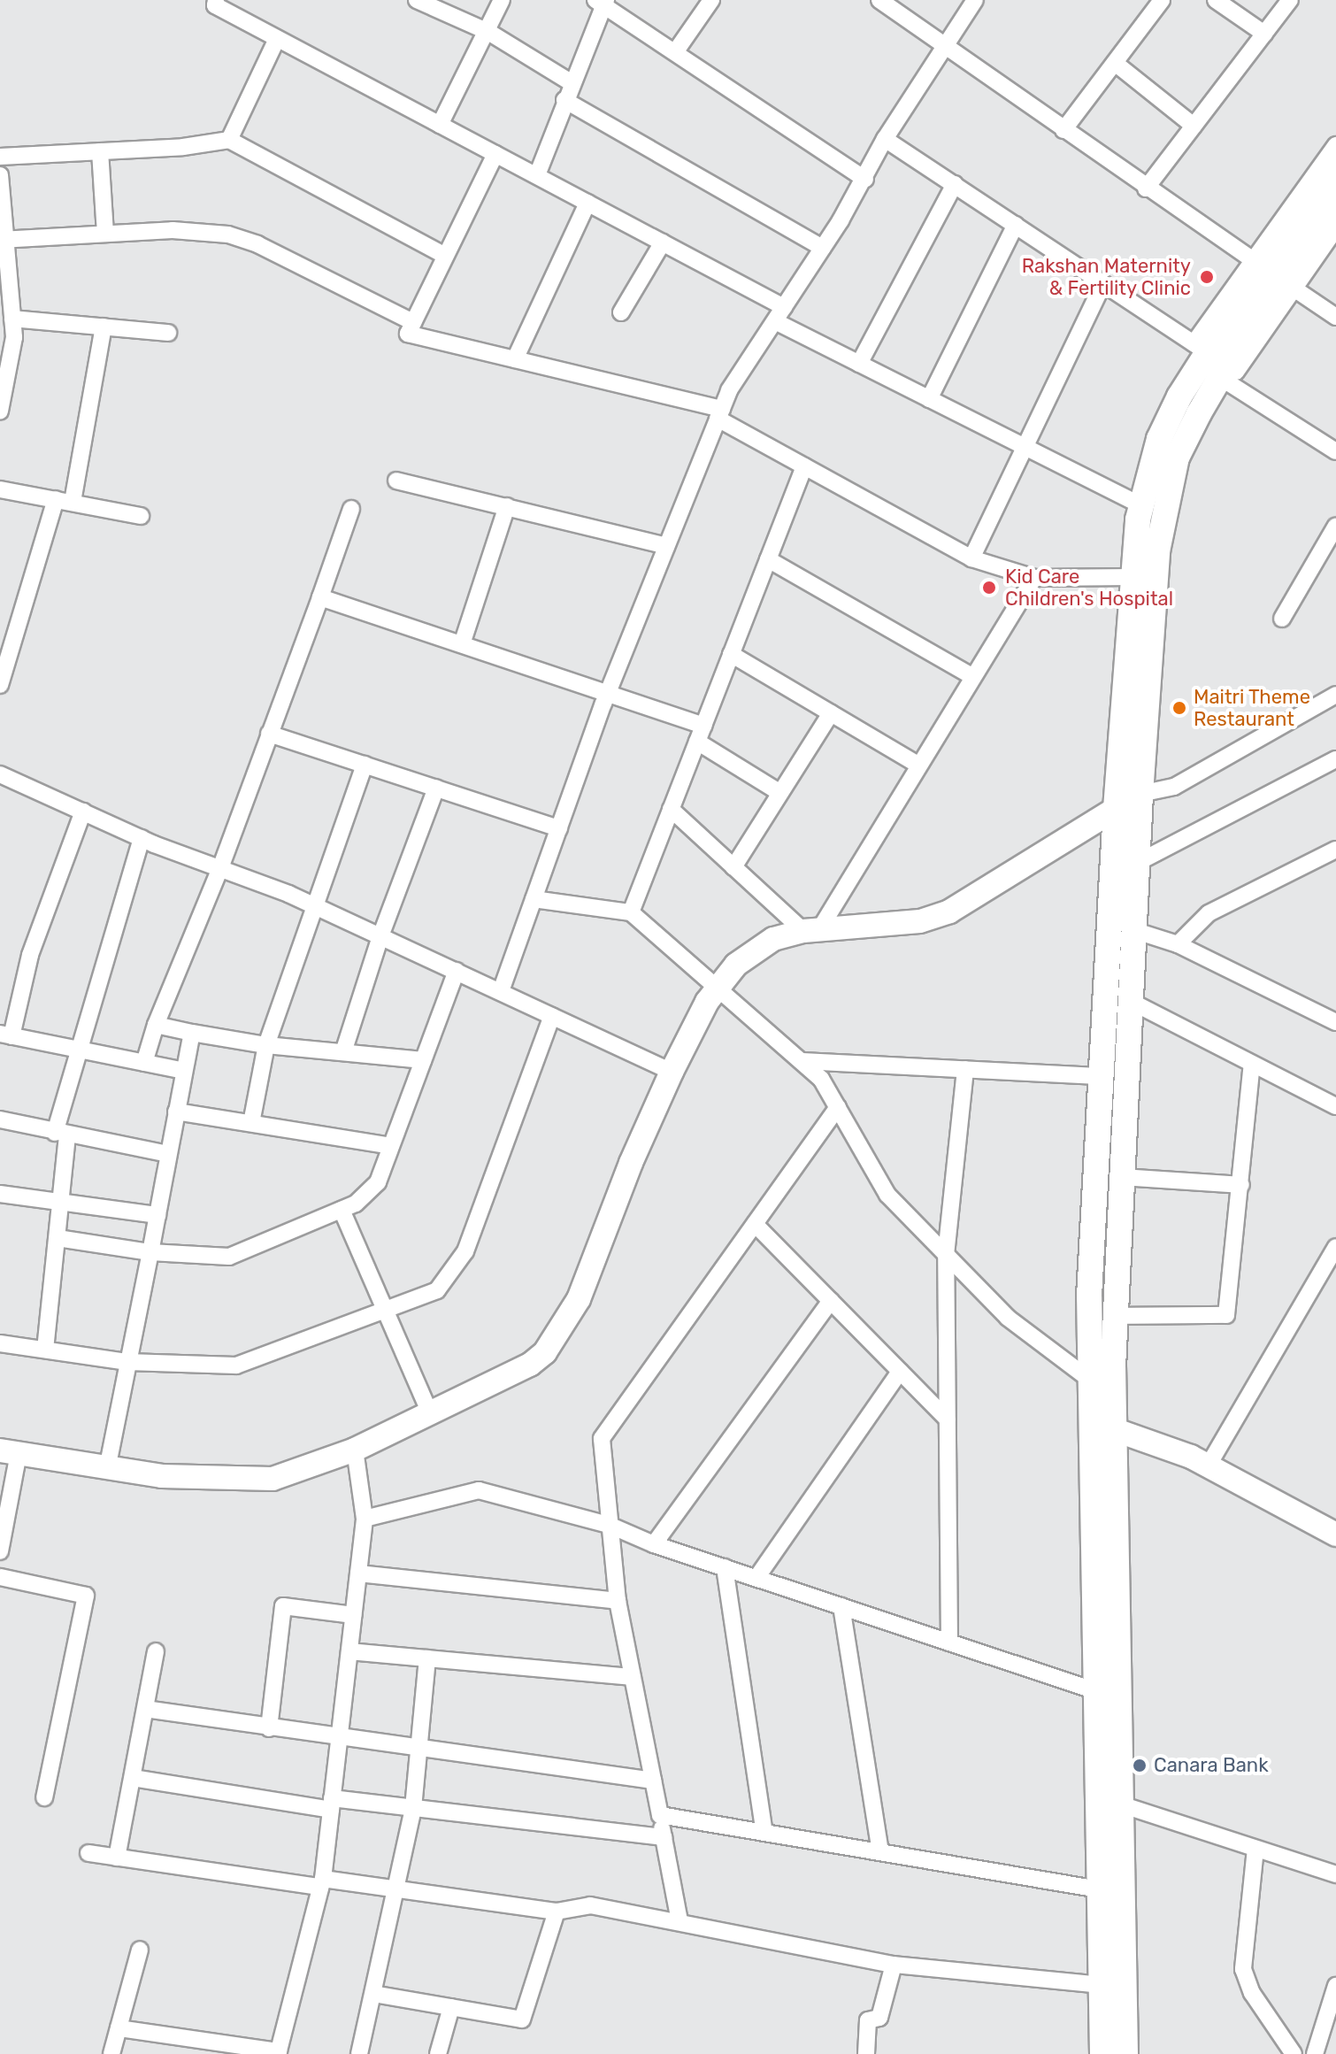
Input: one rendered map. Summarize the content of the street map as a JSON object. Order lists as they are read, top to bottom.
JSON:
{
  "places": [
    "Rakshan Maternity & Fertility Clinic",
    "Kid Care Children's Hospital",
    "Maitri Theme Restaurant",
    "Canara Bank"
  ]
}
